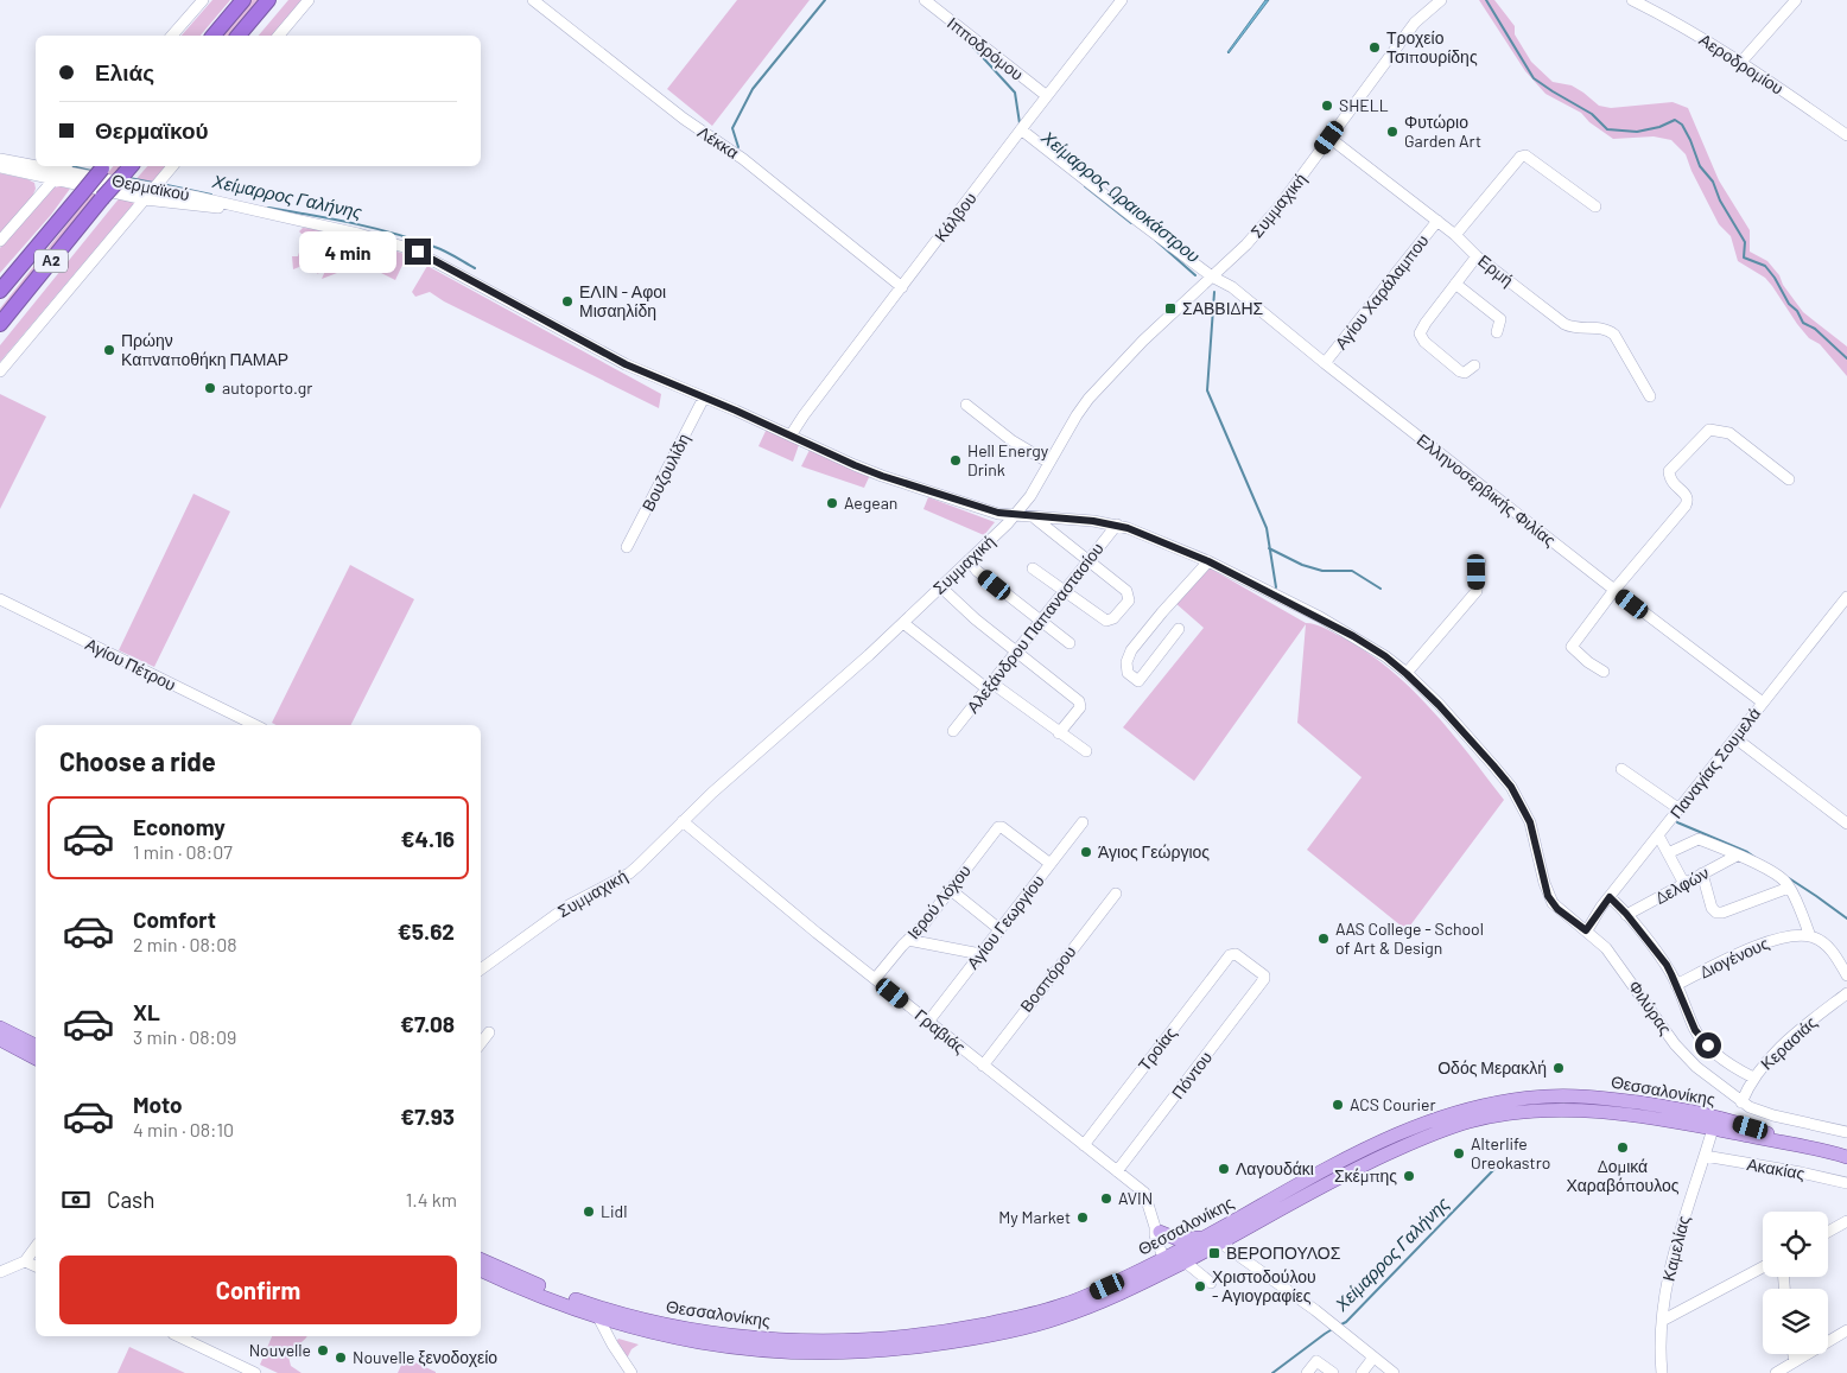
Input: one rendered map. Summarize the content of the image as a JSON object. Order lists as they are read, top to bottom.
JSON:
{
  "streets": {
    "highway": ["Α2"],
    "main road": ["Θεσσαλονίκης"],
    "street": [
      "Ιπποδρόμου",
      "Αεροδρομίου",
      "Λέκκα",
      "Θερμαϊκού",
      "Συμμαχική",
      "Κάλβου",
      "Ερμή",
      "Αγίου Χαράλαμπου",
      "Βουζουλίδη",
      "Ελληνοσερβικής Φιλίας",
      "Αλεξάνδρου Παπαναστασίου",
      "Αγίου Πέτρου",
      "Παναγίας Σουμελά",
      "Δελφών",
      "Ιερού Λόχου",
      "Αγίου Γεωργίου",
      "Διογένους",
      "Βοσπόρου",
      "Φιλύρας",
      "Γραβιάς",
      "Κερασιάς",
      "Τροίας",
      "Πόντου",
      "Ακακίας",
      "Καμελίας"
    ]
  },
  "crossings": [
    ["Ιπποδρόμου", "Κάλβου"],
    ["Λέκκα", "Κάλβου"],
    ["Θερμαϊκού", "Συμμαχική"],
    ["Θερμαϊκού", "Κάλβου"],
    ["Θερμαϊκού", "Βουζουλίδη"],
    ["Θερμαϊκού", "Αλεξάνδρου Παπαναστασίου"],
    ["Θερμαϊκού", "Παναγίας Σουμελά"],
    ["Θερμαϊκού", "Φιλύρας"],
    ["Συμμαχική", "Ερμή"],
    ["Συμμαχική", "Ελληνοσερβικής Φιλίας"],
    ["Συμμαχική", "Γραβιάς"],
    ["Κάλβου", "Ελληνοσερβικής Φιλίας"],
    ["Ερμή", "Αγίου Χαράλαμπου"],
    ["Αγίου Χαράλαμπου", "Ελληνοσερβικής Φιλίας"],
    ["Ελληνοσερβικής Φιλίας", "Παναγίας Σουμελά"],
    ["Παναγίας Σουμελά", "Φιλύρας"],
    ["Ιερού Λόχου", "Αγίου Γεωργίου"],
    ["Ιερού Λόχου", "Γραβιάς"],
    ["Αγίου Γεωργίου", "Γραβιάς"],
    ["Βοσπόρου", "Γραβιάς"],
    ["Φιλύρας", "Κερασιάς"],
    ["Γραβιάς", "Τροίας"],
    ["Γραβιάς", "Πόντου"],
    ["Γραβιάς", "Θεσσαλονίκης"],
    ["Τροίας", "Πόντου"],
    ["Θεσσαλονίκης", "Καμελίας"],
    ["Ακακίας", "Καμελίας"]
  ],
  "water": ["Χείμαρρος Γαλήνης", "Χείμαρρος Ωραιοκάστρου"],
  "places": {
    "other": [
      "Τροχείο Τσιπουρίδης",
      "SHELL",
      "Φυτώριο Garden Art",
      "ΕΛΙΝ - Αφοι Μισαηλίδη",
      "Πρώην Καπναποθήκη ΠΑΜΑΡ",
      "autoporto.gr",
      "Hell Energy Drink",
      "Aegean",
      "Άγιος Γεώργιος",
      "AAS College - School of Art & Design",
      "Οδός Μερακλή",
      "ACS Courier",
      "Δομικά Χαραβόπουλος",
      "Alterlife Oreokastro",
      "Λαγουδάκι",
      "Σκέμπης",
      "AVIN",
      "Lidl",
      "My Market",
      "Χριστοδούλου - Αγιογραφίες",
      "Nouvelle",
      "Nouvelle ξενοδοχείο"
    ],
    "transit": ["ΣΑΒΒΙΔΗΣ", "ΒΕΡΟΠΟΥΛΟΣ"]
  },
  "page": {
    "banner": ["Ελιάς", "Θερμαϊκού"],
    "bubble": "4 min",
    "heading": "Choose a ride",
    "list": [
      {
        "name": "Economy",
        "note": "1 min · 08:07",
        "value": "€4.16"
      },
      {
        "name": "Comfort",
        "note": "2 min · 08:08",
        "value": "€5.62"
      },
      {
        "name": "XL",
        "note": "3 min · 08:09",
        "value": "€7.08"
      },
      {
        "name": "Moto",
        "note": "4 min · 08:10",
        "value": "€7.93"
      }
    ],
    "pay": ["Cash", "1.4 km"],
    "buttons": "Confirm"
  }
}
